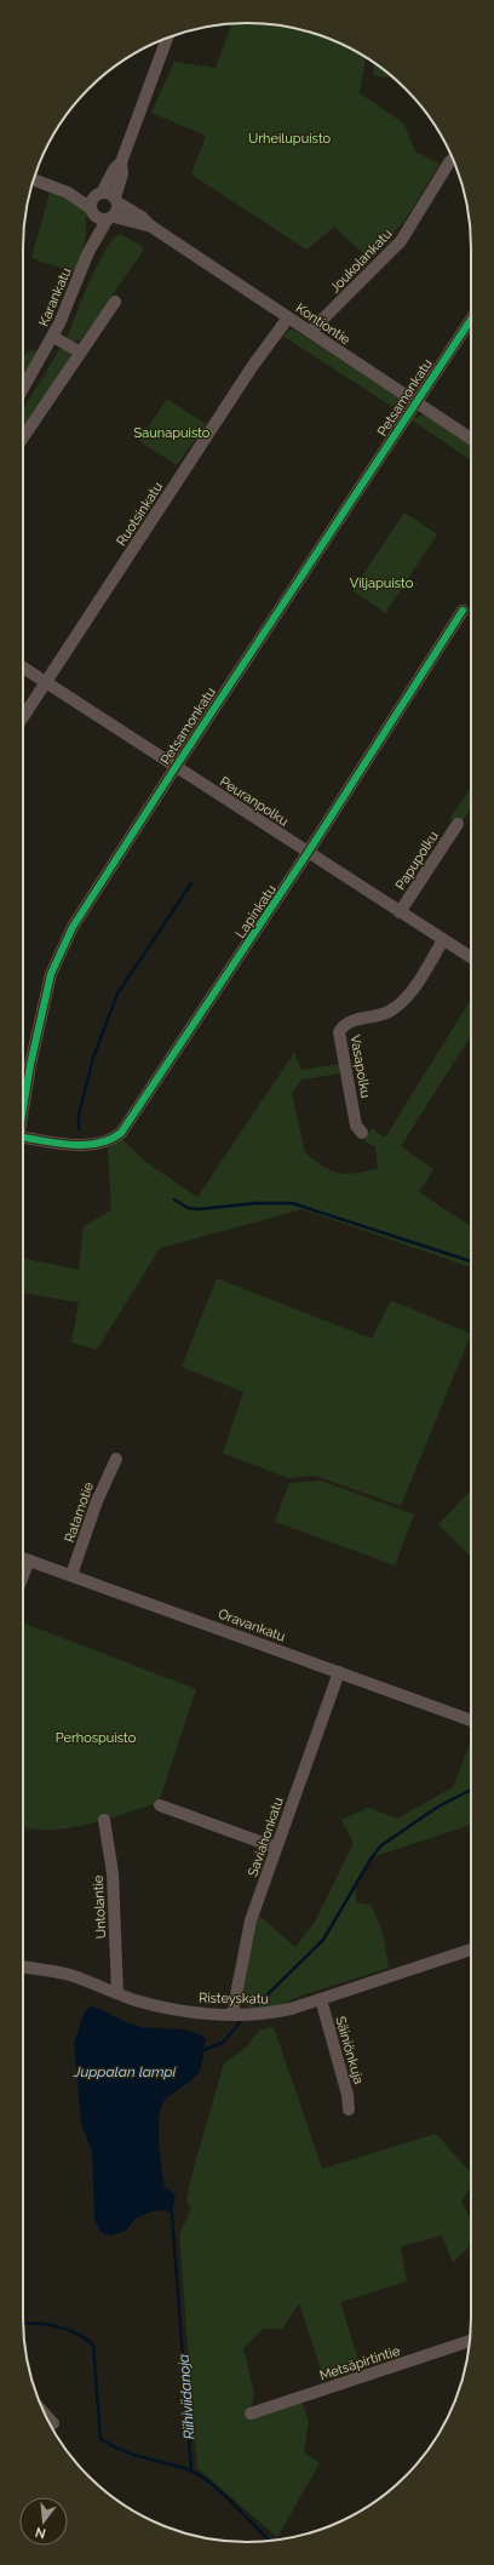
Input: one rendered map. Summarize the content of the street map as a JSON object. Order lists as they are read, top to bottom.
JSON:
{
  "streets": {
    "street": [
      "Joukolankatu",
      "Karankatu",
      "Kontiontie",
      "Petsamonkatu",
      "Ruotsinkatu",
      "Peuranpolku",
      "Papupolku",
      "Lapinkatu",
      "Vasapolku",
      "Ratamotie",
      "Oravankatu",
      "Saviahonkatu",
      "Untolantie",
      "Risteyskatu",
      "Säiniönkuja",
      "Metsäpirtintie"
    ]
  },
  "crossings": [
    ["Joukolankatu", "Kontiontie"],
    ["Karankatu", "Kontiontie"],
    ["Kontiontie", "Petsamonkatu"],
    ["Kontiontie", "Ruotsinkatu"],
    ["Petsamonkatu", "Peuranpolku"],
    ["Ruotsinkatu", "Peuranpolku"],
    ["Peuranpolku", "Papupolku"],
    ["Peuranpolku", "Lapinkatu"],
    ["Peuranpolku", "Vasapolku"],
    ["Ratamotie", "Oravankatu"],
    ["Oravankatu", "Saviahonkatu"],
    ["Saviahonkatu", "Risteyskatu"],
    ["Untolantie", "Risteyskatu"],
    ["Risteyskatu", "Säiniönkuja"]
  ],
  "water": ["Juppalan lampi", "Riihiviidanoja"],
  "parks": [
    "Urheilupuisto",
    "Saunapuisto",
    "Viljapuisto",
    "Perhospuisto"
  ],
  "north": "bottom"
}
